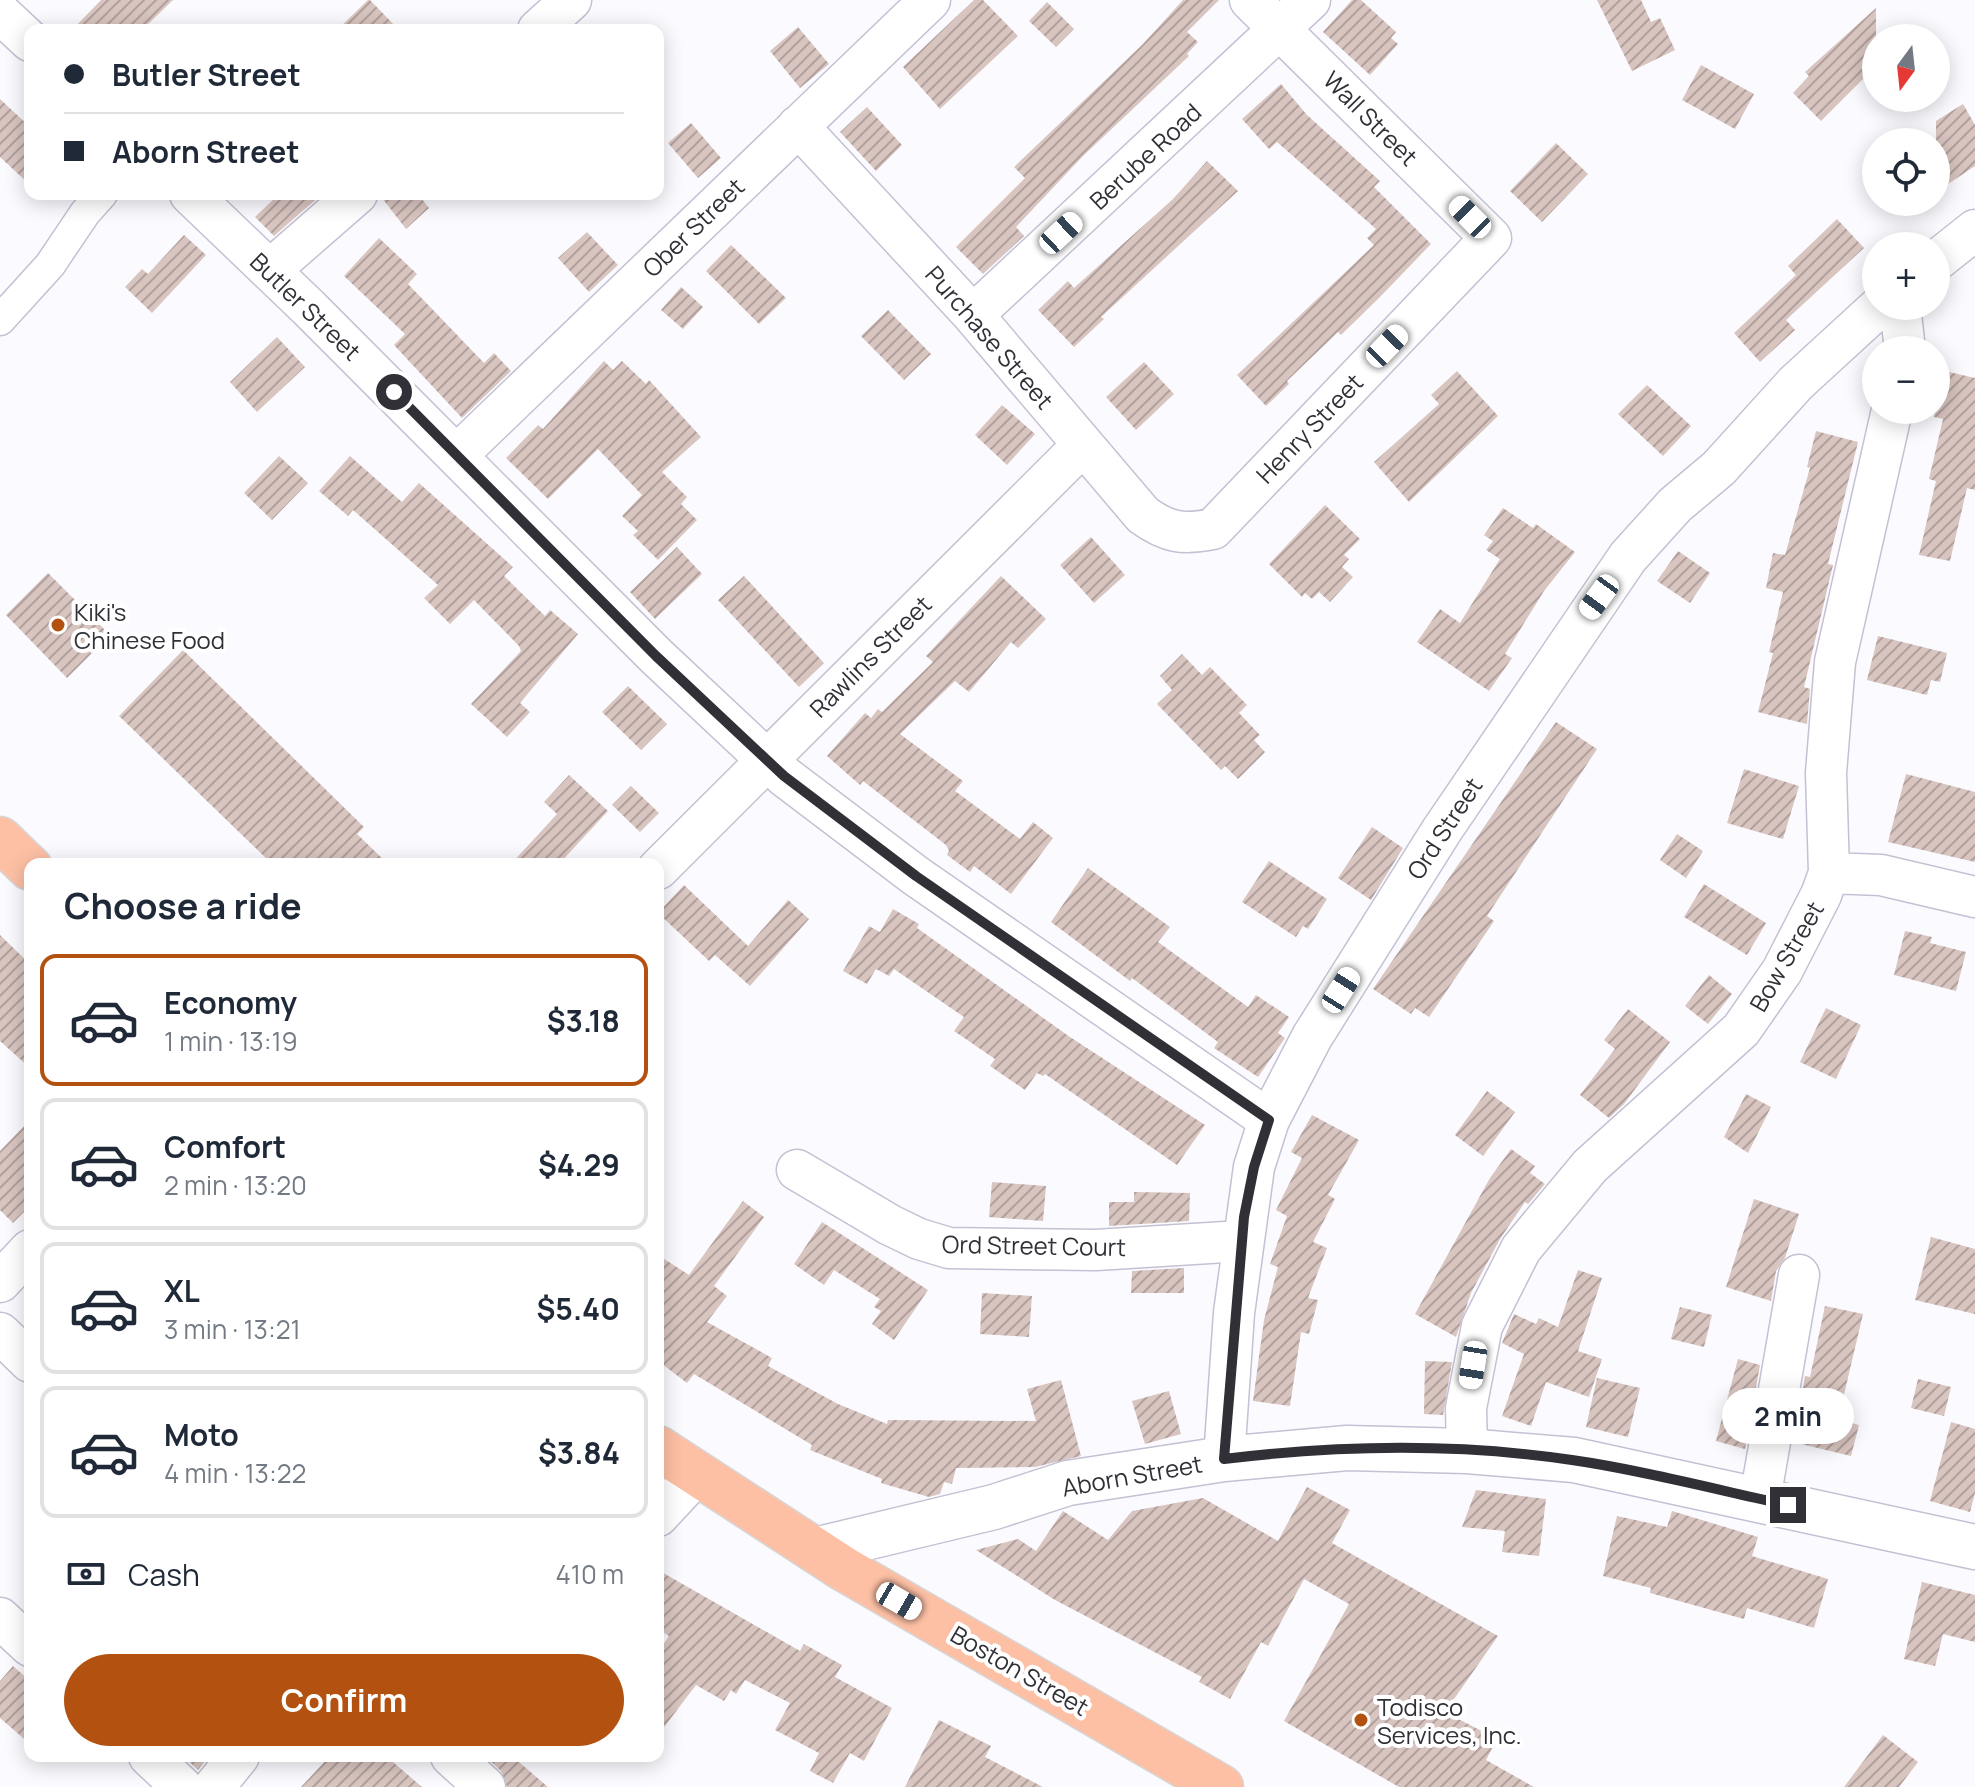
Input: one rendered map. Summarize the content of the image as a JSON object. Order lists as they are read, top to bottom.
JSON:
{
  "streets": {
    "main road": ["Boston Street"],
    "street": [
      "Wall Street",
      "Berube Road",
      "Ober Street",
      "Butler Street",
      "Purchase Street",
      "Henry Street",
      "Rawlins Street",
      "Ord Street",
      "Bow Street",
      "Ord Street Court",
      "Aborn Street"
    ]
  },
  "crossings": [
    ["Wall Street", "Berube Road"],
    ["Wall Street", "Henry Street"],
    ["Berube Road", "Purchase Street"],
    ["Ober Street", "Butler Street"],
    ["Ober Street", "Purchase Street"],
    ["Butler Street", "Rawlins Street"],
    ["Butler Street", "Ord Street"],
    ["Purchase Street", "Henry Street"],
    ["Purchase Street", "Rawlins Street"],
    ["Ord Street", "Ord Street Court"],
    ["Ord Street", "Aborn Street"],
    ["Bow Street", "Aborn Street"],
    ["Aborn Street", "Boston Street"]
  ],
  "places": ["Kiki's Chinese Food", "Todisco Services, Inc."],
  "north": "bottom",
  "page": {
    "map_buttons": ["+", "−"],
    "banner": ["Butler Street", "Aborn Street"],
    "heading": "Choose a ride",
    "list": [
      {
        "name": "Economy",
        "note": "1 min · 13:19",
        "value": "$3.18"
      },
      {
        "name": "Comfort",
        "note": "2 min · 13:20",
        "value": "$4.29"
      },
      {
        "name": "XL",
        "note": "3 min · 13:21",
        "value": "$5.40"
      },
      {
        "name": "Moto",
        "note": "4 min · 13:22",
        "value": "$3.84"
      }
    ],
    "bubble": "2 min",
    "pay": ["Cash", "410 m"],
    "buttons": "Confirm"
  }
}
